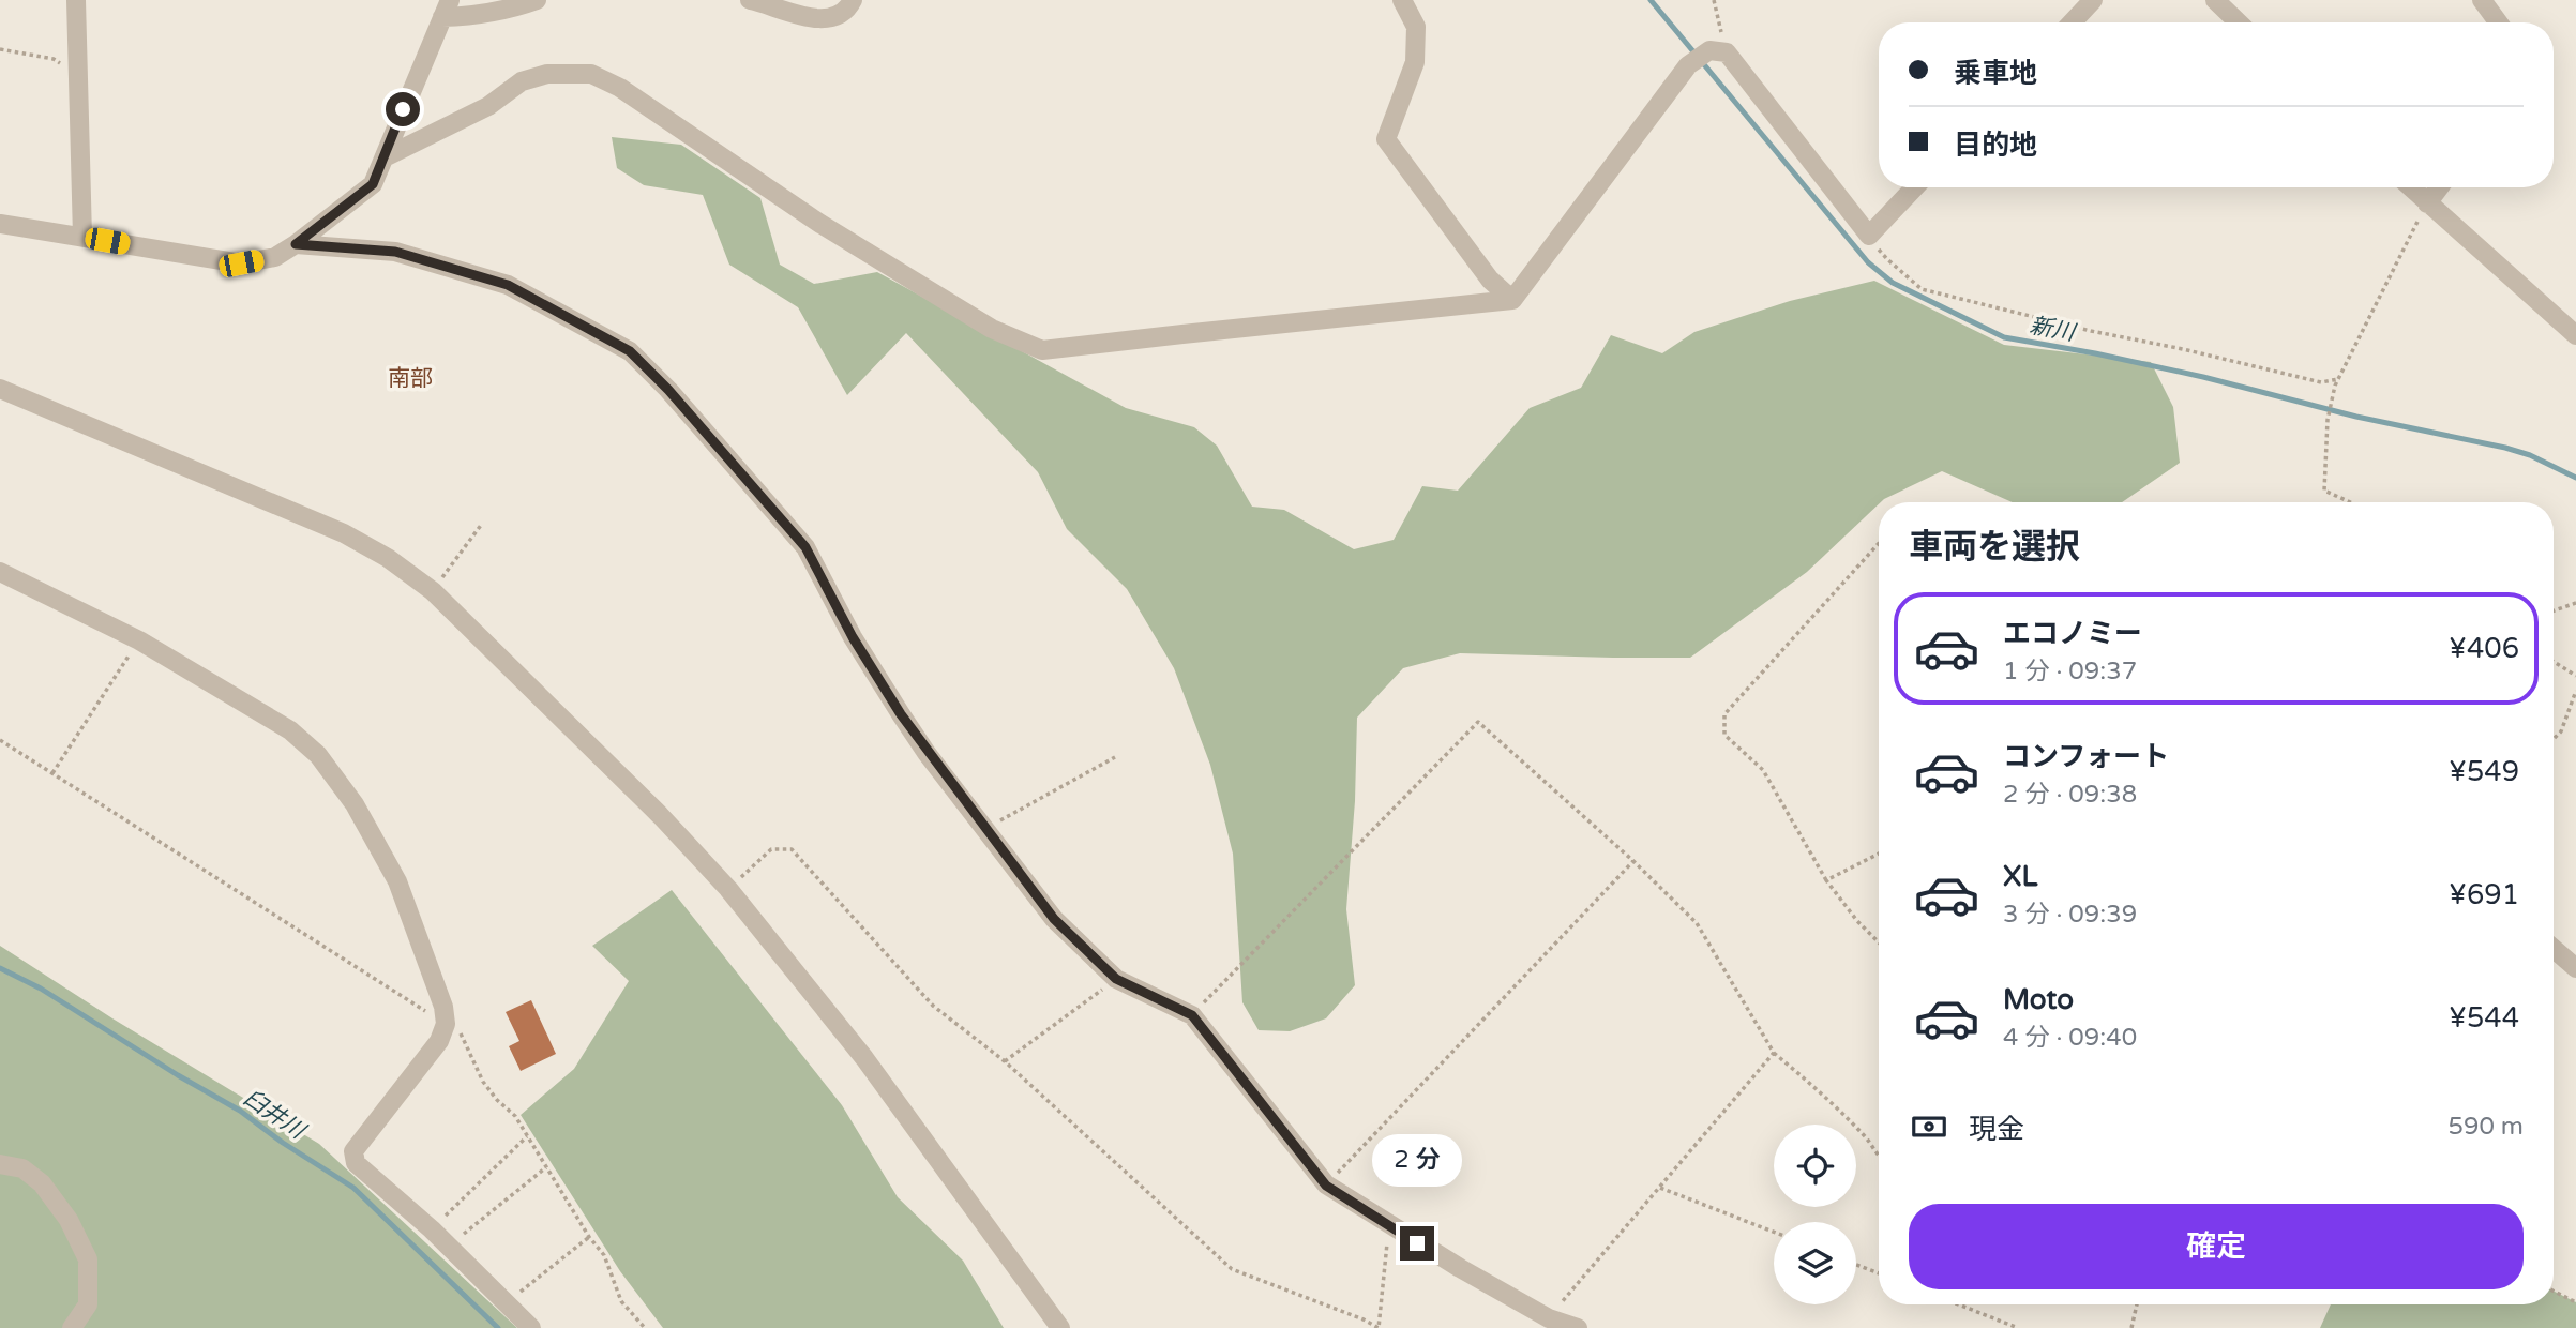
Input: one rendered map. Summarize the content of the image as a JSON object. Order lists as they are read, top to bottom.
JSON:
{
  "districts": ["南部"],
  "water": ["新川", "臼井川"],
  "page": {
    "banner": ["乗車地", "目的地"],
    "heading": "車両を選択",
    "list": [
      {
        "name": "エコノミー",
        "note": "1 分 · 09:37",
        "value": "¥406"
      },
      {
        "name": "コンフォート",
        "note": "2 分 · 09:38",
        "value": "¥549"
      },
      {
        "name": "XL",
        "note": "3 分 · 09:39",
        "value": "¥691"
      },
      {
        "name": "Moto",
        "note": "4 分 · 09:40",
        "value": "¥544"
      }
    ],
    "pay": ["現金", "590 m"],
    "bubble": "2 分",
    "buttons": "確定"
  }
}
